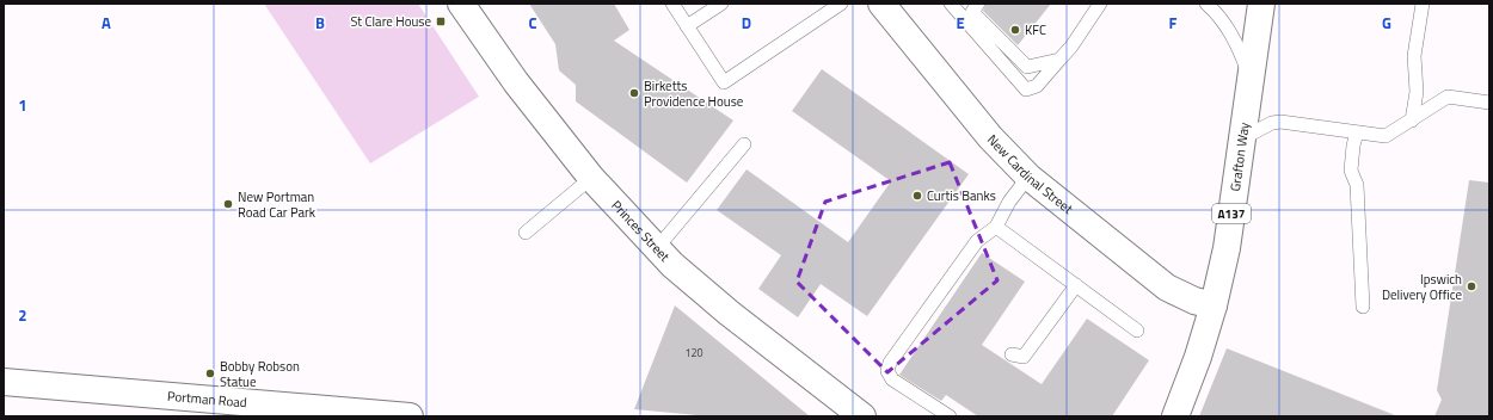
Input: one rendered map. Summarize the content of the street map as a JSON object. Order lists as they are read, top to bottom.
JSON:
{
  "streets": {
    "main road": [
      "Grafton Way",
      "New Cardinal Street",
      "A137",
      "Princes Street",
      "Portman Road"
    ]
  },
  "crossings": [
    ["Grafton Way", "New Cardinal Street"]
  ],
  "places": {
    "transit": ["St Clare House"],
    "other": [
      "KFC",
      "Birketts Providence House",
      "Curtis Banks",
      "New Portman Road Car Park",
      "Ipswich Delivery Office",
      "Bobby Robson Statue"
    ]
  },
  "house_numbers": ["120"],
  "grid": {
    "columns": [
      "A",
      "B",
      "C",
      "D",
      "E",
      "F",
      "G"
    ],
    "rows": ["1", "2"]
  }
}
